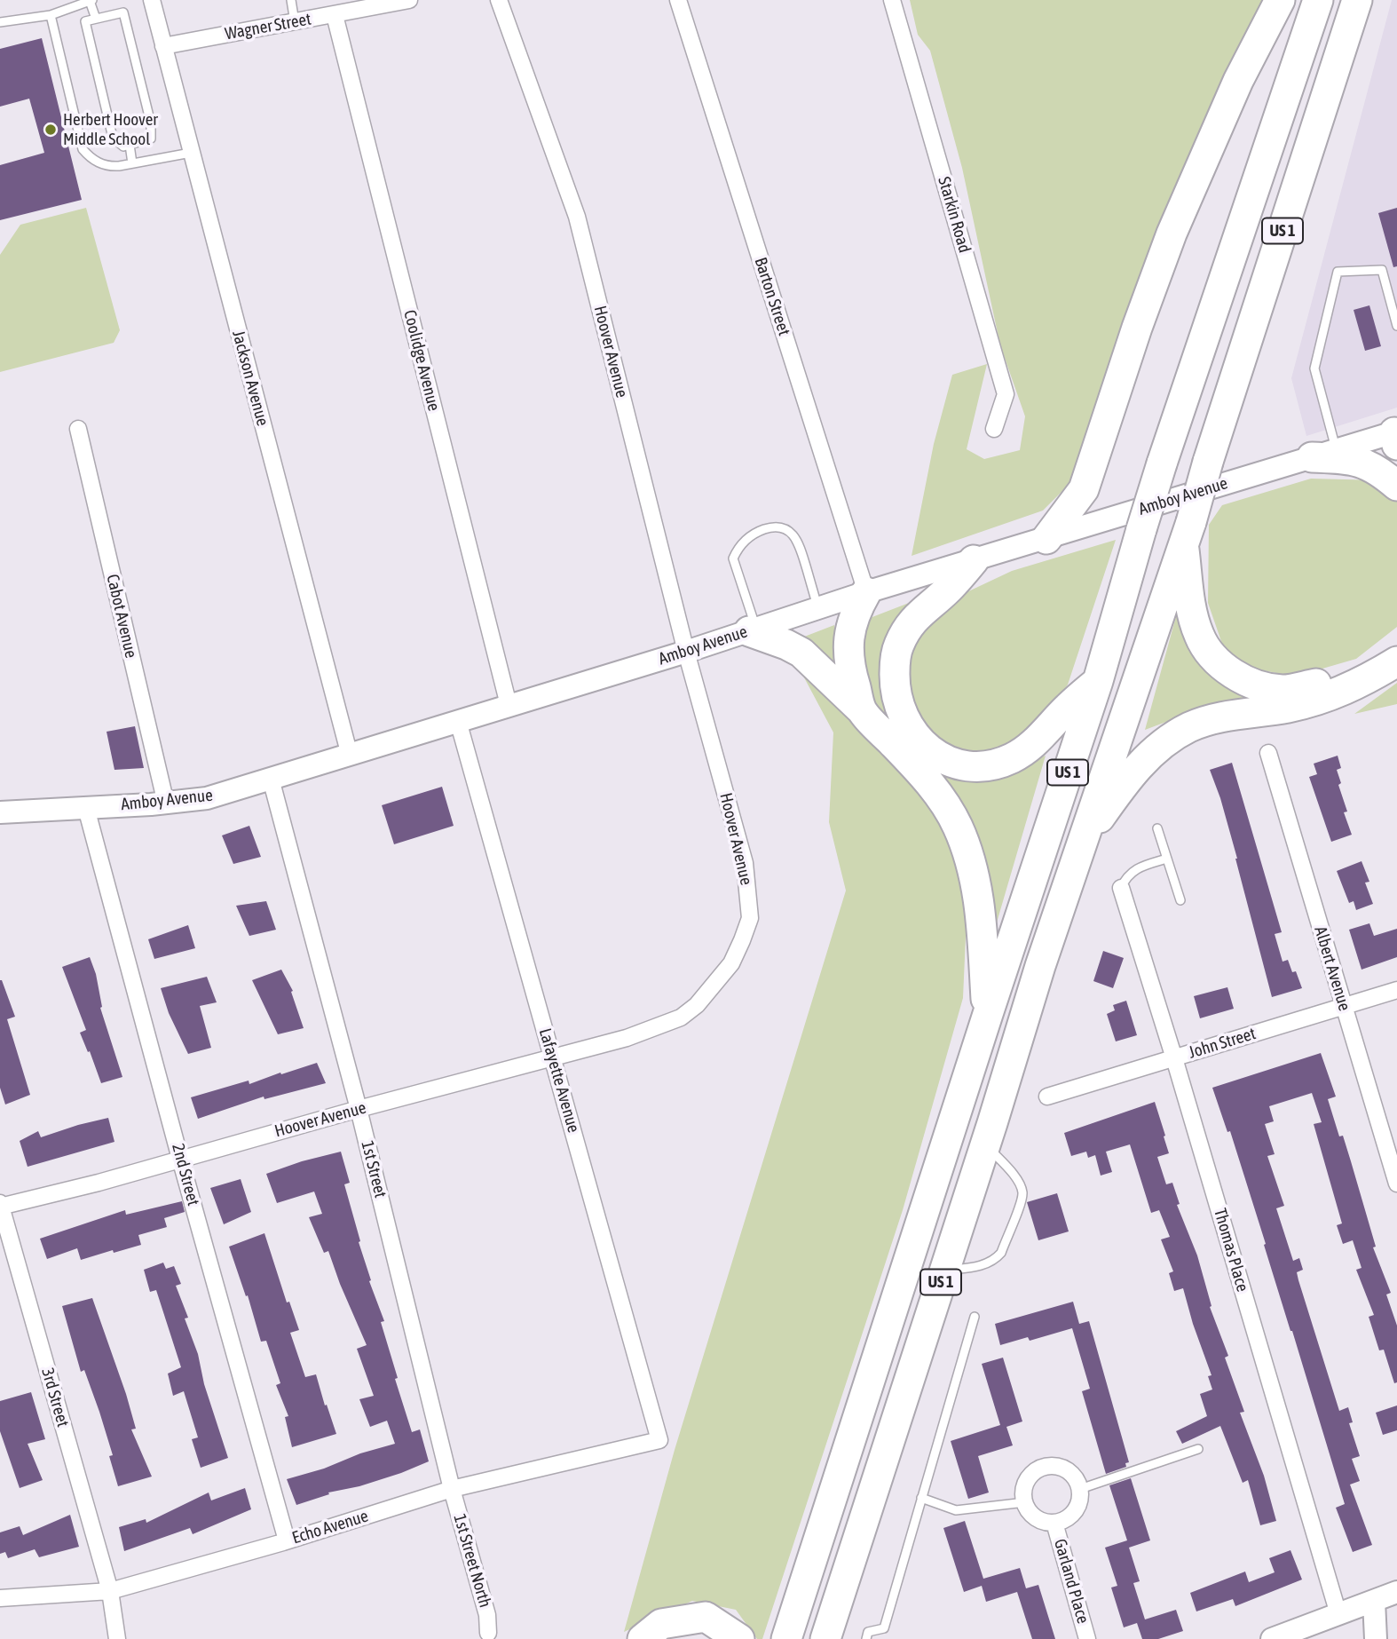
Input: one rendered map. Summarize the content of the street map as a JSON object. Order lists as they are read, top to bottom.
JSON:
{
  "streets": {
    "highway": ["US 1"],
    "street": [
      "Wagner Street",
      "Starkin Road",
      "Barton Street",
      "Hoover Avenue",
      "Coolidge Avenue",
      "Jackson Avenue",
      "Amboy Avenue",
      "Cabot Avenue",
      "Albert Avenue",
      "John Street",
      "Lafayette Avenue",
      "1st Street",
      "2nd Street",
      "Thomas Place",
      "3rd Street",
      "Echo Avenue",
      "1st Street North",
      "Garland Place"
    ]
  },
  "crossings": [
    ["Wagner Street", "Coolidge Avenue"],
    ["Wagner Street", "Jackson Avenue"],
    ["Barton Street", "Amboy Avenue"],
    ["Hoover Avenue", "Amboy Avenue"],
    ["Hoover Avenue", "Lafayette Avenue"],
    ["Hoover Avenue", "1st Street"],
    ["Hoover Avenue", "2nd Street"],
    ["Hoover Avenue", "3rd Street"],
    ["Coolidge Avenue", "Amboy Avenue"],
    ["Jackson Avenue", "Amboy Avenue"],
    ["Amboy Avenue", "Cabot Avenue"],
    ["Amboy Avenue", "Lafayette Avenue"],
    ["Amboy Avenue", "1st Street"],
    ["Amboy Avenue", "2nd Street"],
    ["Albert Avenue", "John Street"],
    ["John Street", "Thomas Place"],
    ["Lafayette Avenue", "Echo Avenue"],
    ["1st Street", "Echo Avenue"],
    ["1st Street", "1st Street North"],
    ["2nd Street", "Echo Avenue"],
    ["3rd Street", "Echo Avenue"],
    ["Echo Avenue", "1st Street North"]
  ],
  "places": ["Herbert Hoover Middle School"]
}
